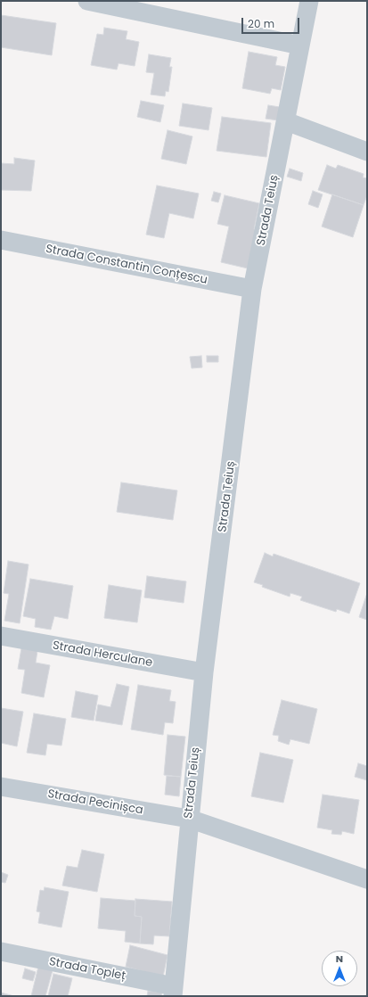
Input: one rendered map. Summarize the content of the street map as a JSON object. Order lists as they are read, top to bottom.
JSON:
{
  "streets": {
    "street": [
      "Strada Teiuș",
      "Strada Constantin Conțescu",
      "Strada Herculane",
      "Strada Pecinișca",
      "Strada Topleț"
    ]
  },
  "crossings": [
    ["Strada Teiuș", "Strada Constantin Conțescu"],
    ["Strada Teiuș", "Strada Herculane"],
    ["Strada Teiuș", "Strada Pecinișca"],
    ["Strada Teiuș", "Strada Topleț"]
  ],
  "scale_bar": "20 m",
  "north": "top"
}
